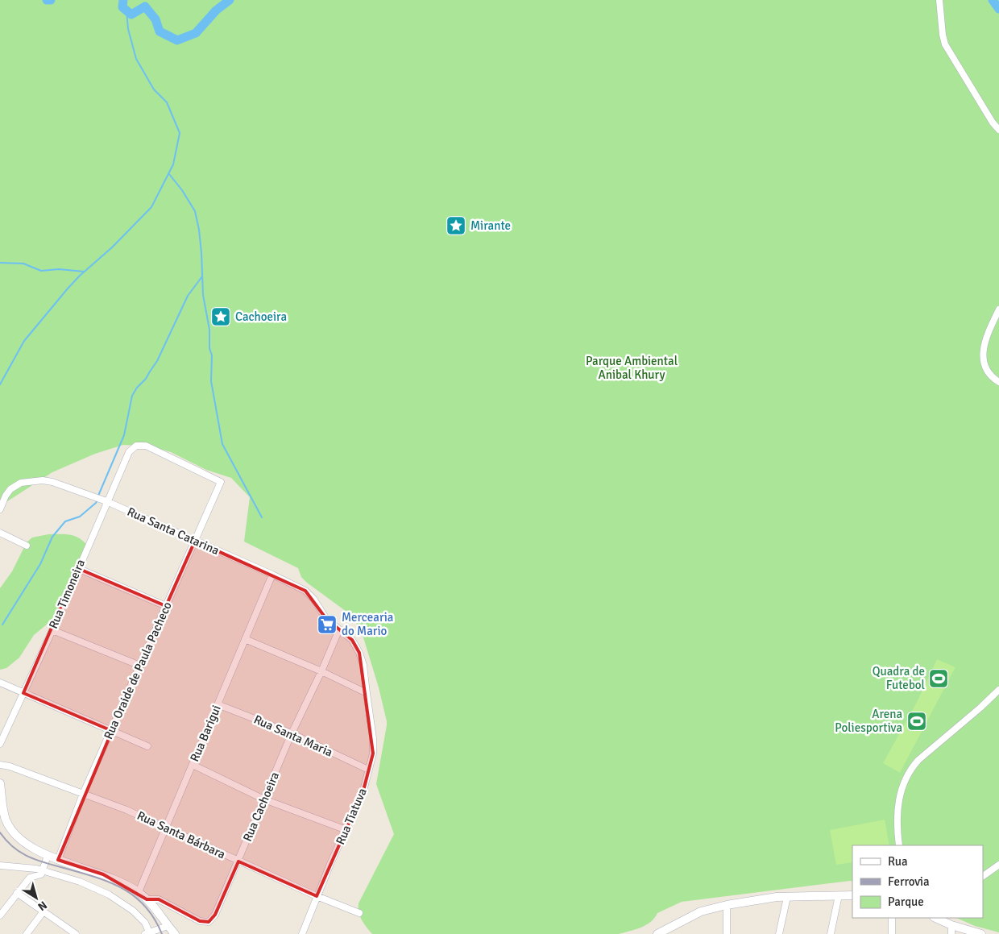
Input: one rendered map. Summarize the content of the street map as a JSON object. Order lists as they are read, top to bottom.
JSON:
{
  "streets": {
    "street": [
      "Rua Santa Catarina",
      "Rua Timoneira",
      "Rua Oraide de Paula Pacheco",
      "Rua Barigui",
      "Rua Santa Maria",
      "Rua Cachoeira",
      "Rua Tiatuva",
      "Rua Santa Bárbara"
    ]
  },
  "crossings": [
    ["Rua Santa Catarina", "Rua Timoneira"],
    ["Rua Santa Catarina", "Rua Oraide de Paula Pacheco"],
    ["Rua Santa Catarina", "Rua Barigui"],
    ["Rua Santa Catarina", "Rua Cachoeira"],
    ["Rua Santa Catarina", "Rua Tiatuva"],
    ["Rua Timoneira", "Rua Oraide de Paula Pacheco"],
    ["Rua Oraide de Paula Pacheco", "Rua Santa Bárbara"],
    ["Rua Barigui", "Rua Santa Maria"],
    ["Rua Barigui", "Rua Santa Bárbara"],
    ["Rua Santa Maria", "Rua Cachoeira"],
    ["Rua Santa Maria", "Rua Tiatuva"],
    ["Rua Cachoeira", "Rua Tiatuva"],
    ["Rua Cachoeira", "Rua Santa Bárbara"],
    ["Rua Tiatuva", "Rua Santa Bárbara"]
  ],
  "parks": ["Parque Ambiental Anibal Khury"],
  "places": {
    "place": ["Mirante", "Cachoeira"],
    "supermarket": ["Mercearia do Mario"],
    "sports": ["Quadra de Futebol", "Arena Poliesportiva"]
  },
  "legend": ["Rua", "Ferrovia", "Parque"],
  "north": "bottom right"
}
